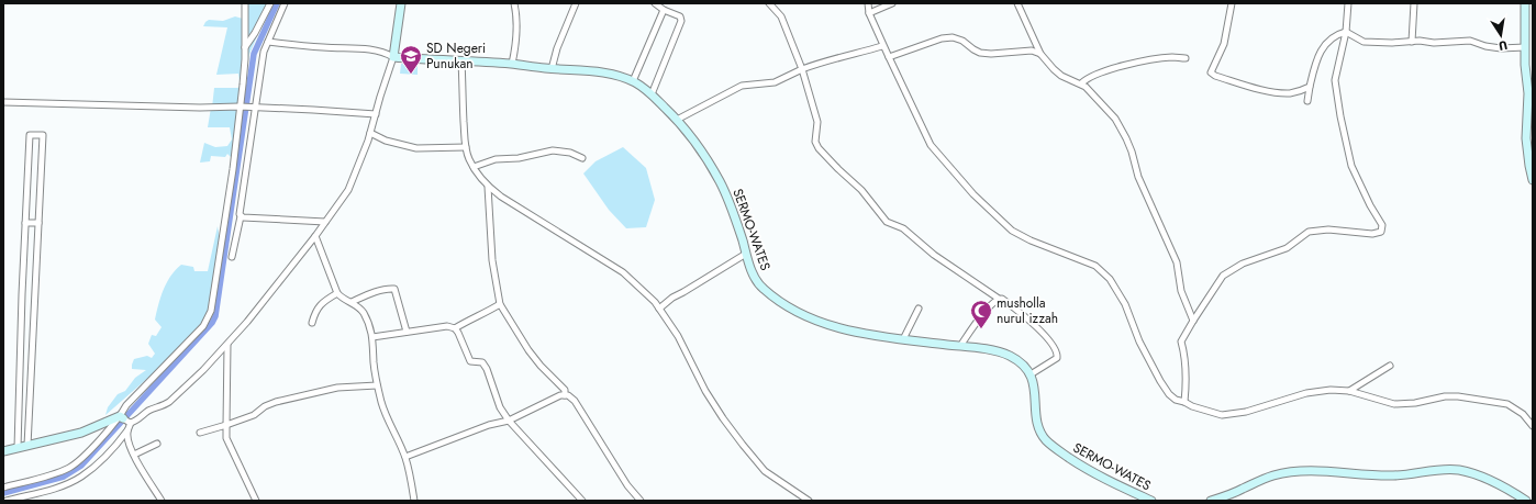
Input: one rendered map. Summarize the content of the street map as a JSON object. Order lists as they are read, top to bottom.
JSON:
{
  "streets": {
    "main road": ["SERMO-WATES"]
  },
  "places": {
    "school or university": ["SD Negeri Punukan"],
    "mosque": ["musholla nurul izzah"]
  },
  "north": "bottom"
}
